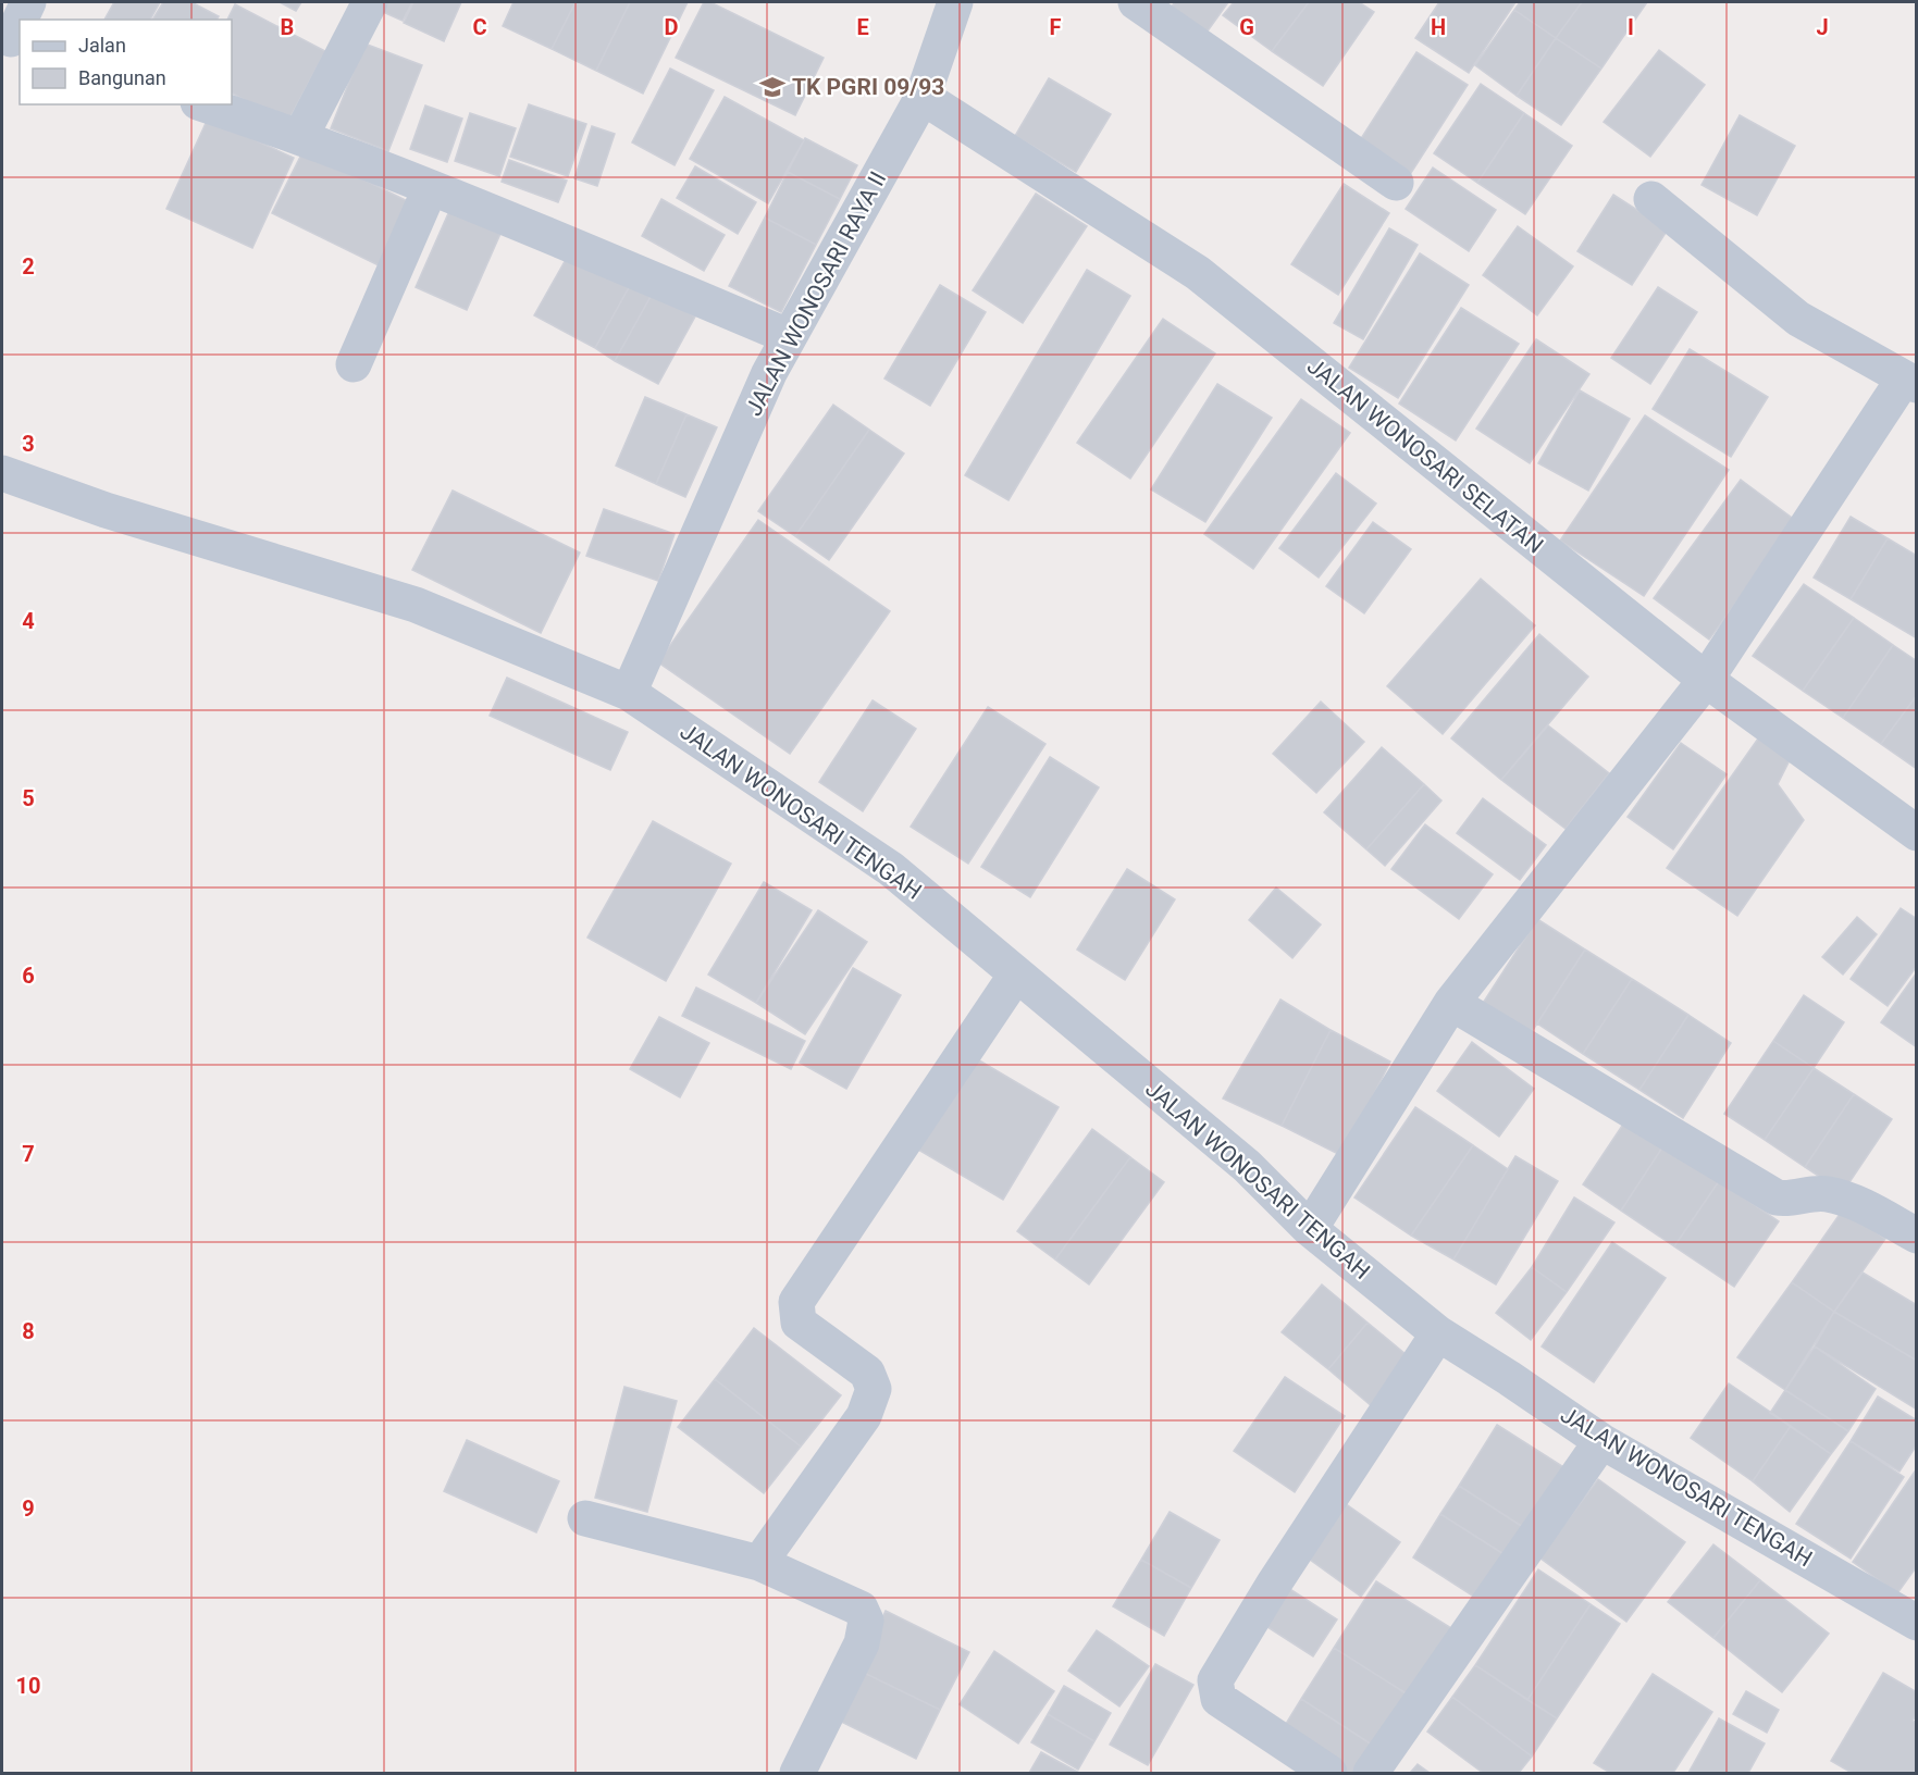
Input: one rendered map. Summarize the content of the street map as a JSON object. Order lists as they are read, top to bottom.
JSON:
{
  "streets": {
    "street": ["JALAN WONOSARI RAYA II", "JALAN WONOSARI SELATAN", "JALAN WONOSARI TENGAH"]
  },
  "crossings": [
    ["JALAN WONOSARI RAYA II", "JALAN WONOSARI SELATAN"],
    ["JALAN WONOSARI RAYA II", "JALAN WONOSARI TENGAH"]
  ],
  "places": {
    "school or university": ["TK PGRI 09/93"]
  },
  "legend": ["Jalan", "Bangunan"],
  "grid": {
    "columns": [
      "B",
      "C",
      "D",
      "E",
      "F",
      "G",
      "H",
      "I",
      "J"
    ],
    "rows": [
      "2",
      "3",
      "4",
      "5",
      "6",
      "7",
      "8",
      "9",
      "10"
    ]
  }
}
